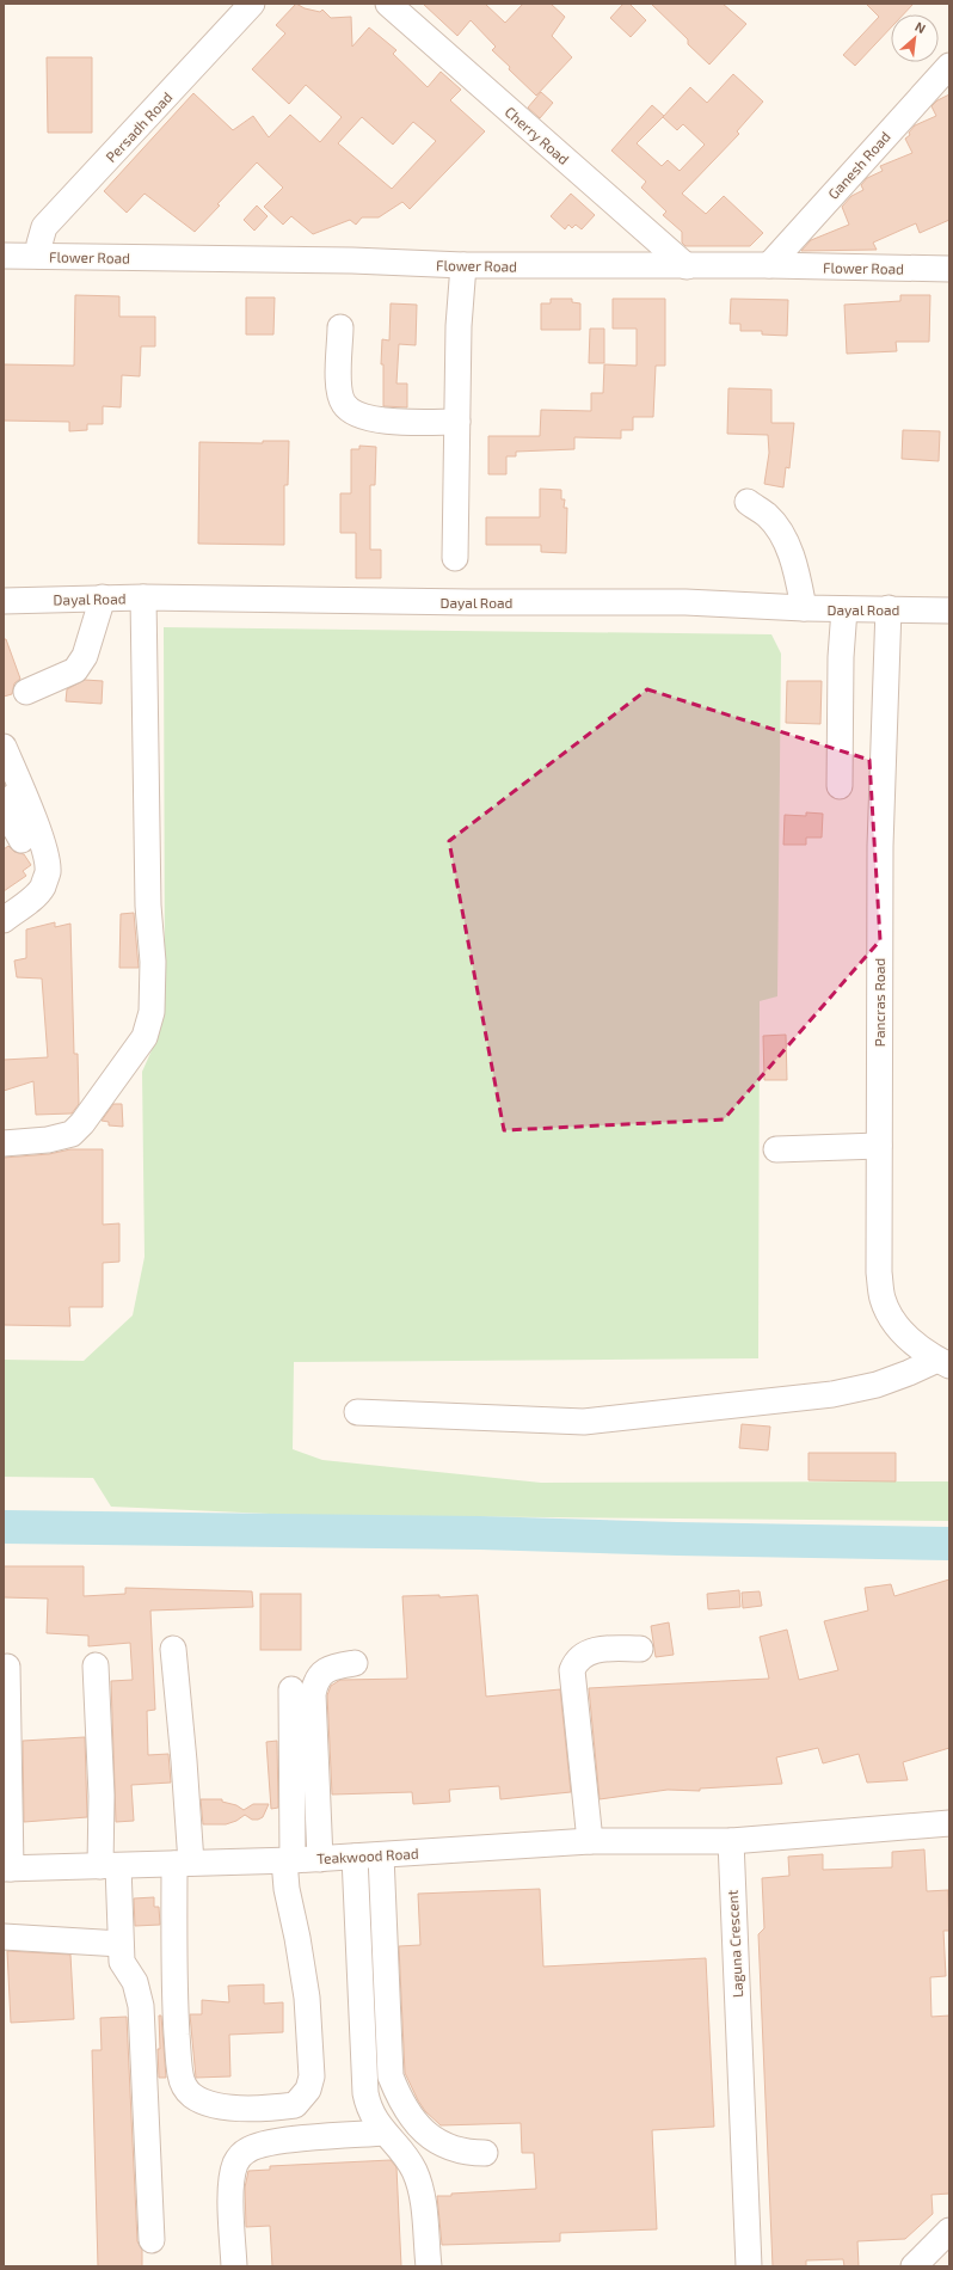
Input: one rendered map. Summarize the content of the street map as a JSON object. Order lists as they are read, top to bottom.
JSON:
{
  "streets": {
    "street": [
      "Persadh Road",
      "Cherry Road",
      "Ganesh Road",
      "Flower Road",
      "Dayal Road",
      "Pancras Road",
      "Teakwood Road",
      "Laguna Crescent"
    ]
  },
  "crossings": [
    ["Persadh Road", "Flower Road"],
    ["Cherry Road", "Flower Road"],
    ["Ganesh Road", "Flower Road"],
    ["Dayal Road", "Pancras Road"],
    ["Teakwood Road", "Laguna Crescent"]
  ],
  "north": "top right"
}
